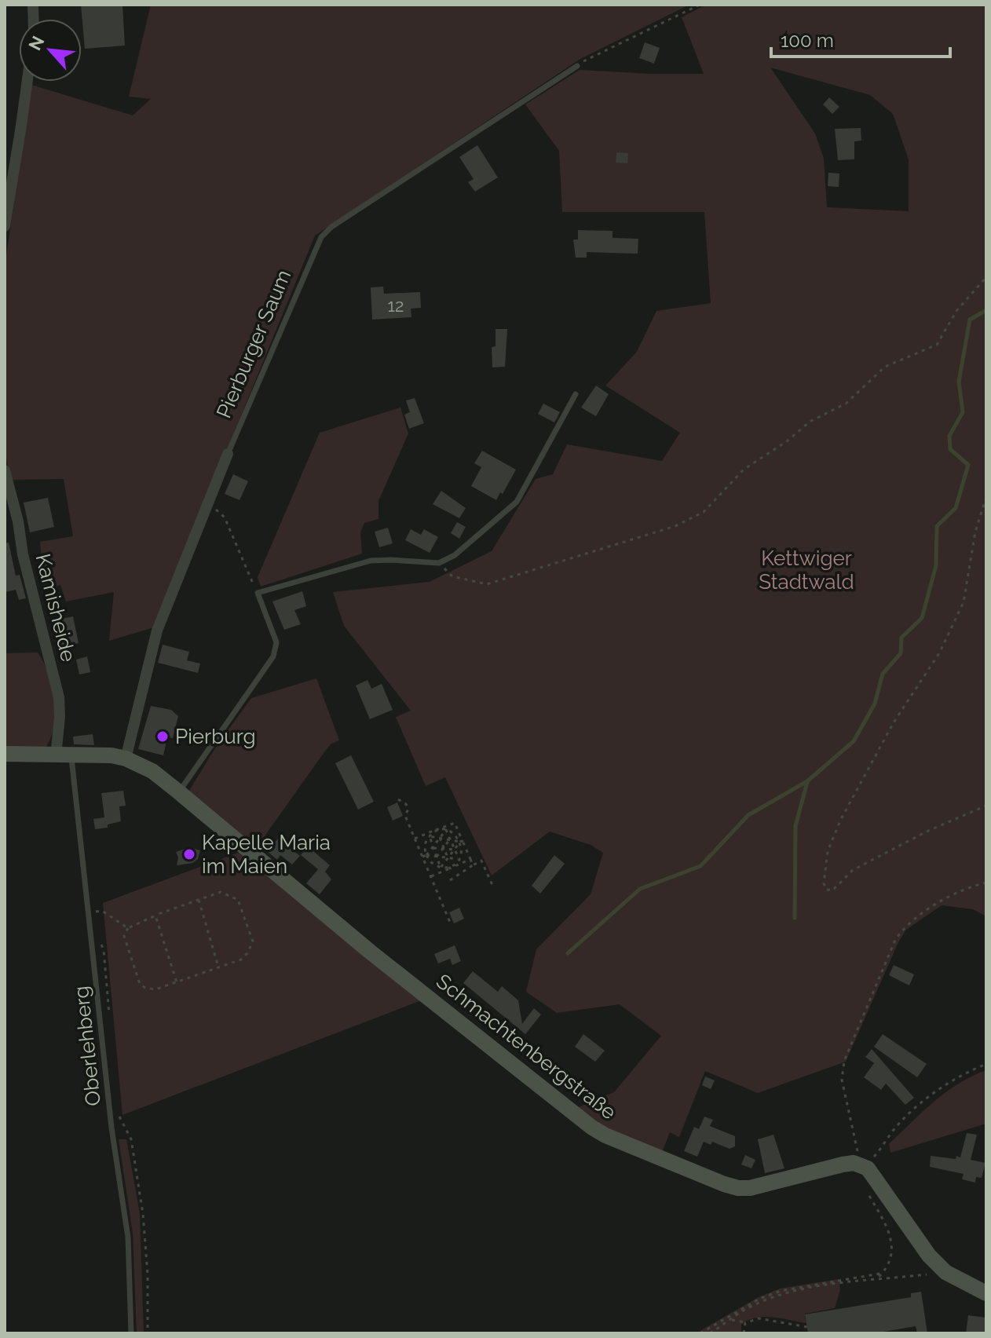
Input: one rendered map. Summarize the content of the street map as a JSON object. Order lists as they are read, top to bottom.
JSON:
{
  "streets": {
    "street": ["Pierburger Saum", "Kamisheide", "Schmachtenbergstraße"],
    "lane": ["Oberlehberg"]
  },
  "crossings": [
    ["Pierburger Saum", "Schmachtenbergstraße"],
    ["Kamisheide", "Oberlehberg"],
    ["Kamisheide", "Schmachtenbergstraße"],
    ["Oberlehberg", "Schmachtenbergstraße"]
  ],
  "parks": ["Kettwiger Stadtwald"],
  "places": ["Pierburg", "Kapelle Maria im Maien"],
  "house_numbers": ["12"],
  "scale_bar": "100 m",
  "north": "top left"
}
